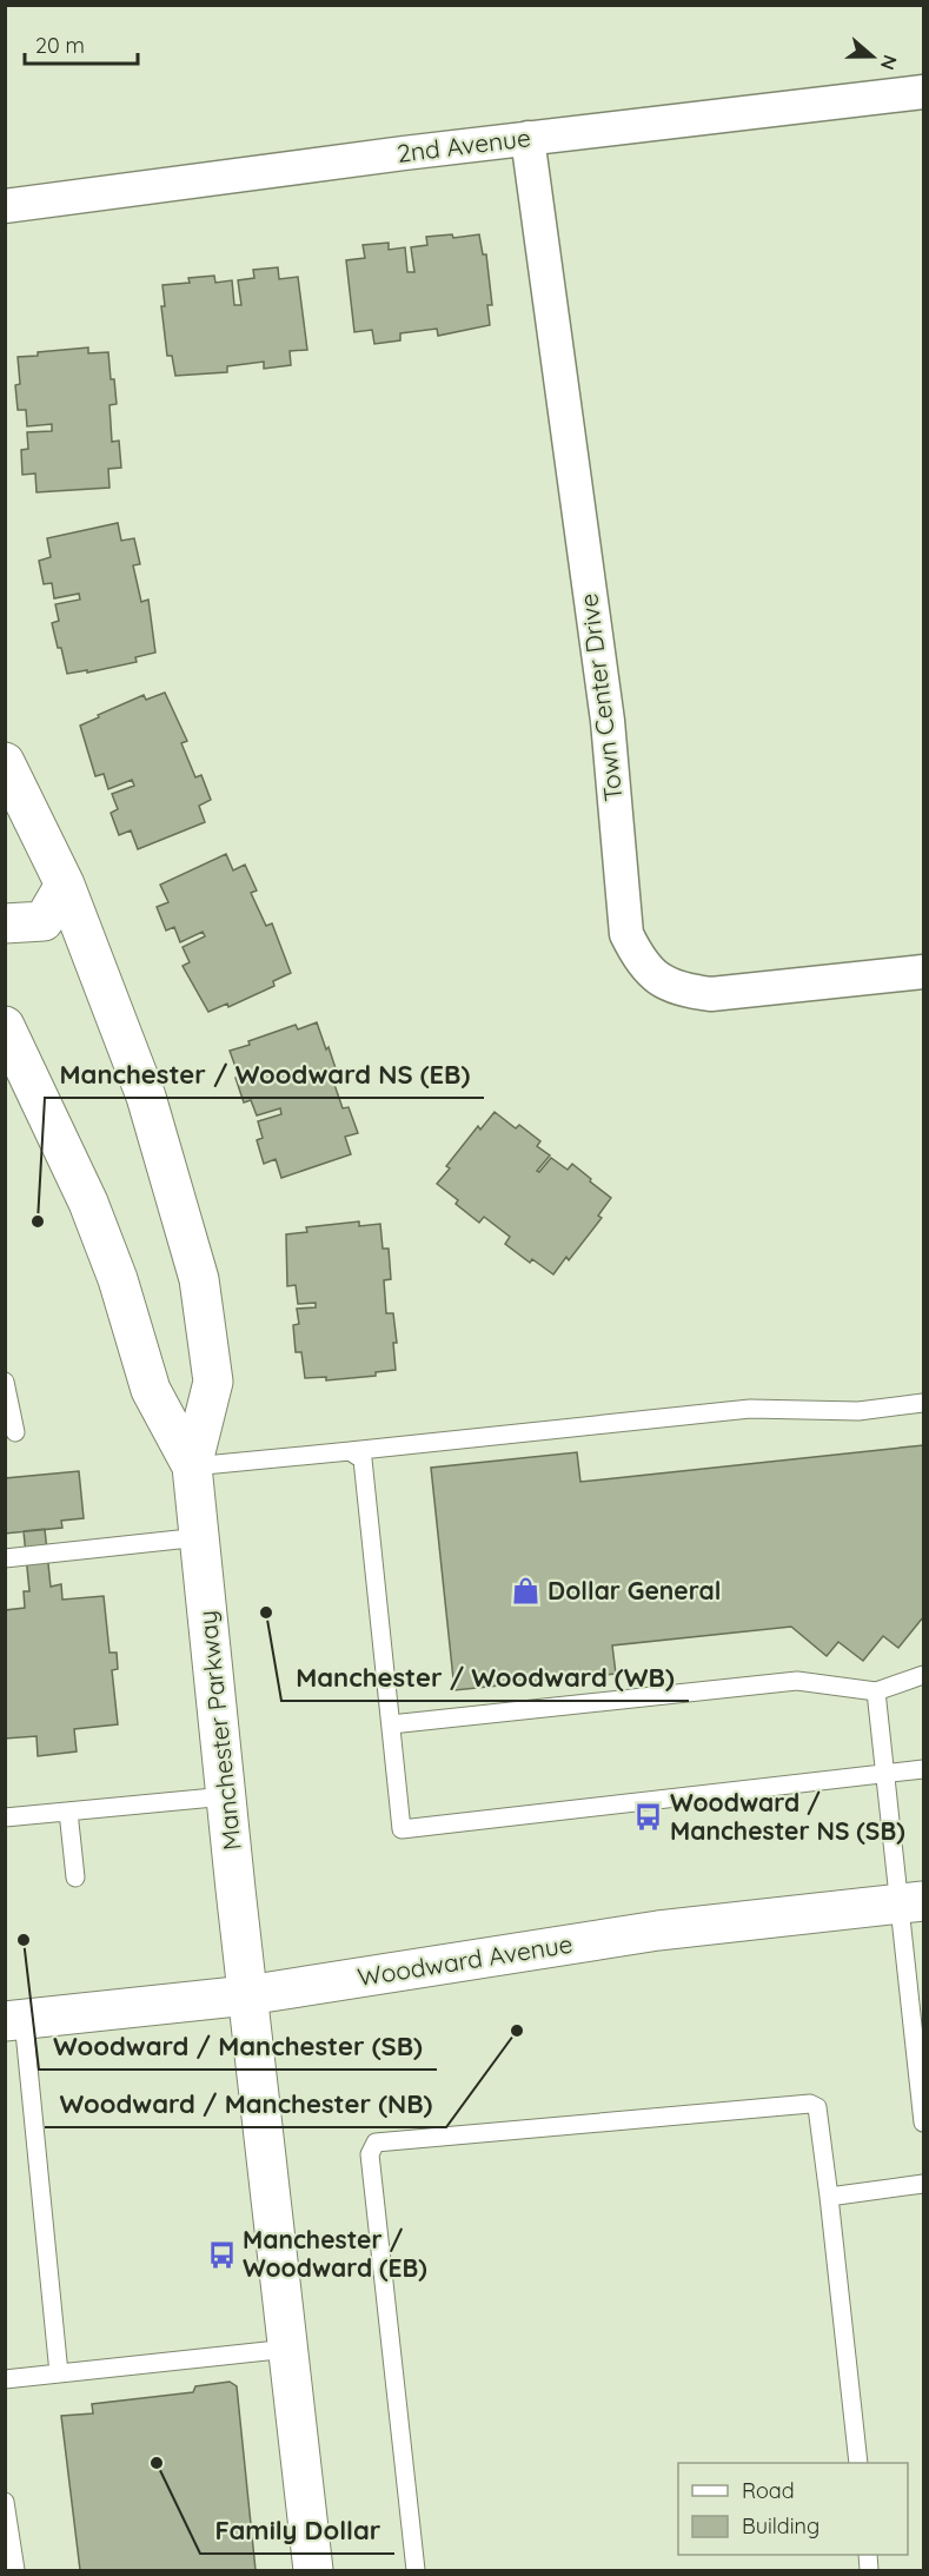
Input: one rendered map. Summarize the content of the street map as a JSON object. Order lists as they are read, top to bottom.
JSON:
{
  "streets": {
    "street": [
      "2nd Avenue",
      "Town Center Drive",
      "Manchester Parkway",
      "Woodward Avenue"
    ]
  },
  "crossings": [
    ["2nd Avenue", "Town Center Drive"],
    ["Manchester Parkway", "Woodward Avenue"]
  ],
  "places": {
    "other": [
      "Manchester / Woodward NS (EB)",
      "Manchester / Woodward (WB)",
      "Woodward / Manchester (SB)",
      "Woodward / Manchester (NB)",
      "Family Dollar"
    ],
    "shop": ["Dollar General"],
    "bus stop": ["Woodward / Manchester NS (SB)", "Manchester / Woodward (EB)"]
  },
  "legend": ["Road", "Building"],
  "scale_bar": "20 m",
  "north": "right"
}
